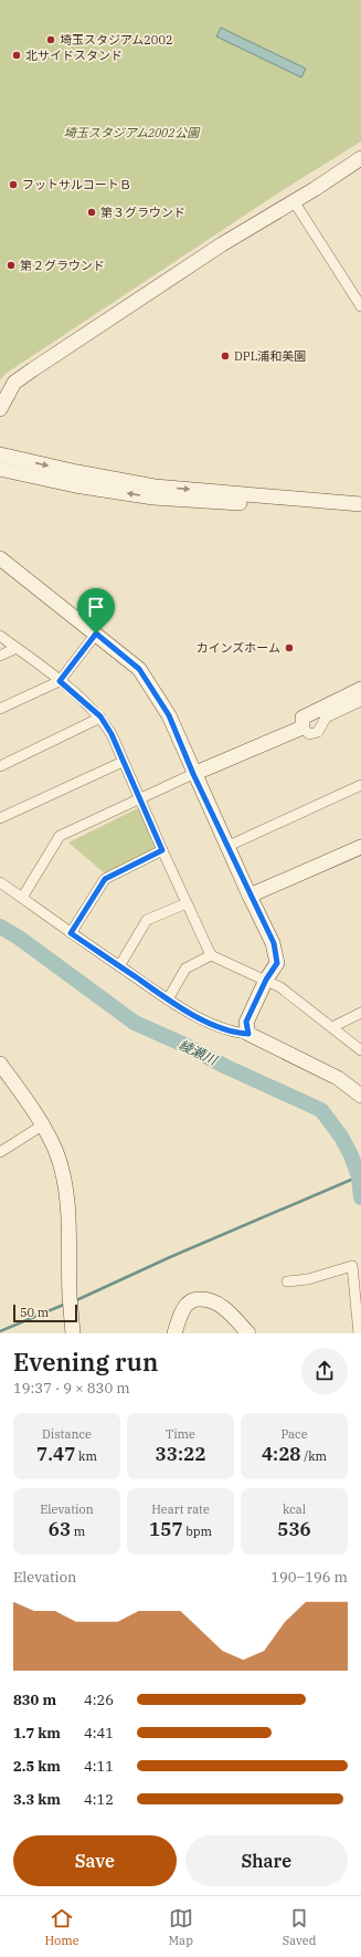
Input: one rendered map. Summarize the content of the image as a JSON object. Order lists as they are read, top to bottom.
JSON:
{
  "water": ["綾瀬川"],
  "parks": ["埼玉スタジアム2002公園"],
  "places": [
    "埼玉スタジアム2002",
    "北サイドスタンド",
    "フットサルコートＢ",
    "第３グラウンド",
    "第２グラウンド",
    "DPL浦和美園",
    "カインズホーム"
  ],
  "scale_bar": "50 m",
  "page": {
    "scale": "50 m",
    "heading": ["Evening run", "19:37 · 9 × 830 m"],
    "stats": [
      ["Distance", "7.47 km"],
      ["Time", "33:22"],
      ["Pace", "4:28 /km"],
      ["Elevation", "63 m"],
      ["Heart rate", "157 bpm"],
      ["kcal", "536"]
    ],
    "chart": ["Elevation", "190–196 m"],
    "list": [
      {
        "name": "830 m",
        "note": "4:26"
      },
      {
        "name": "1.7 km",
        "note": "4:41"
      },
      {
        "name": "2.5 km",
        "note": "4:11"
      },
      {
        "name": "3.3 km",
        "note": "4:12"
      }
    ],
    "buttons": ["Save", "Share"],
    "tabs": ["Home", "Map", "Saved"]
  }
}
